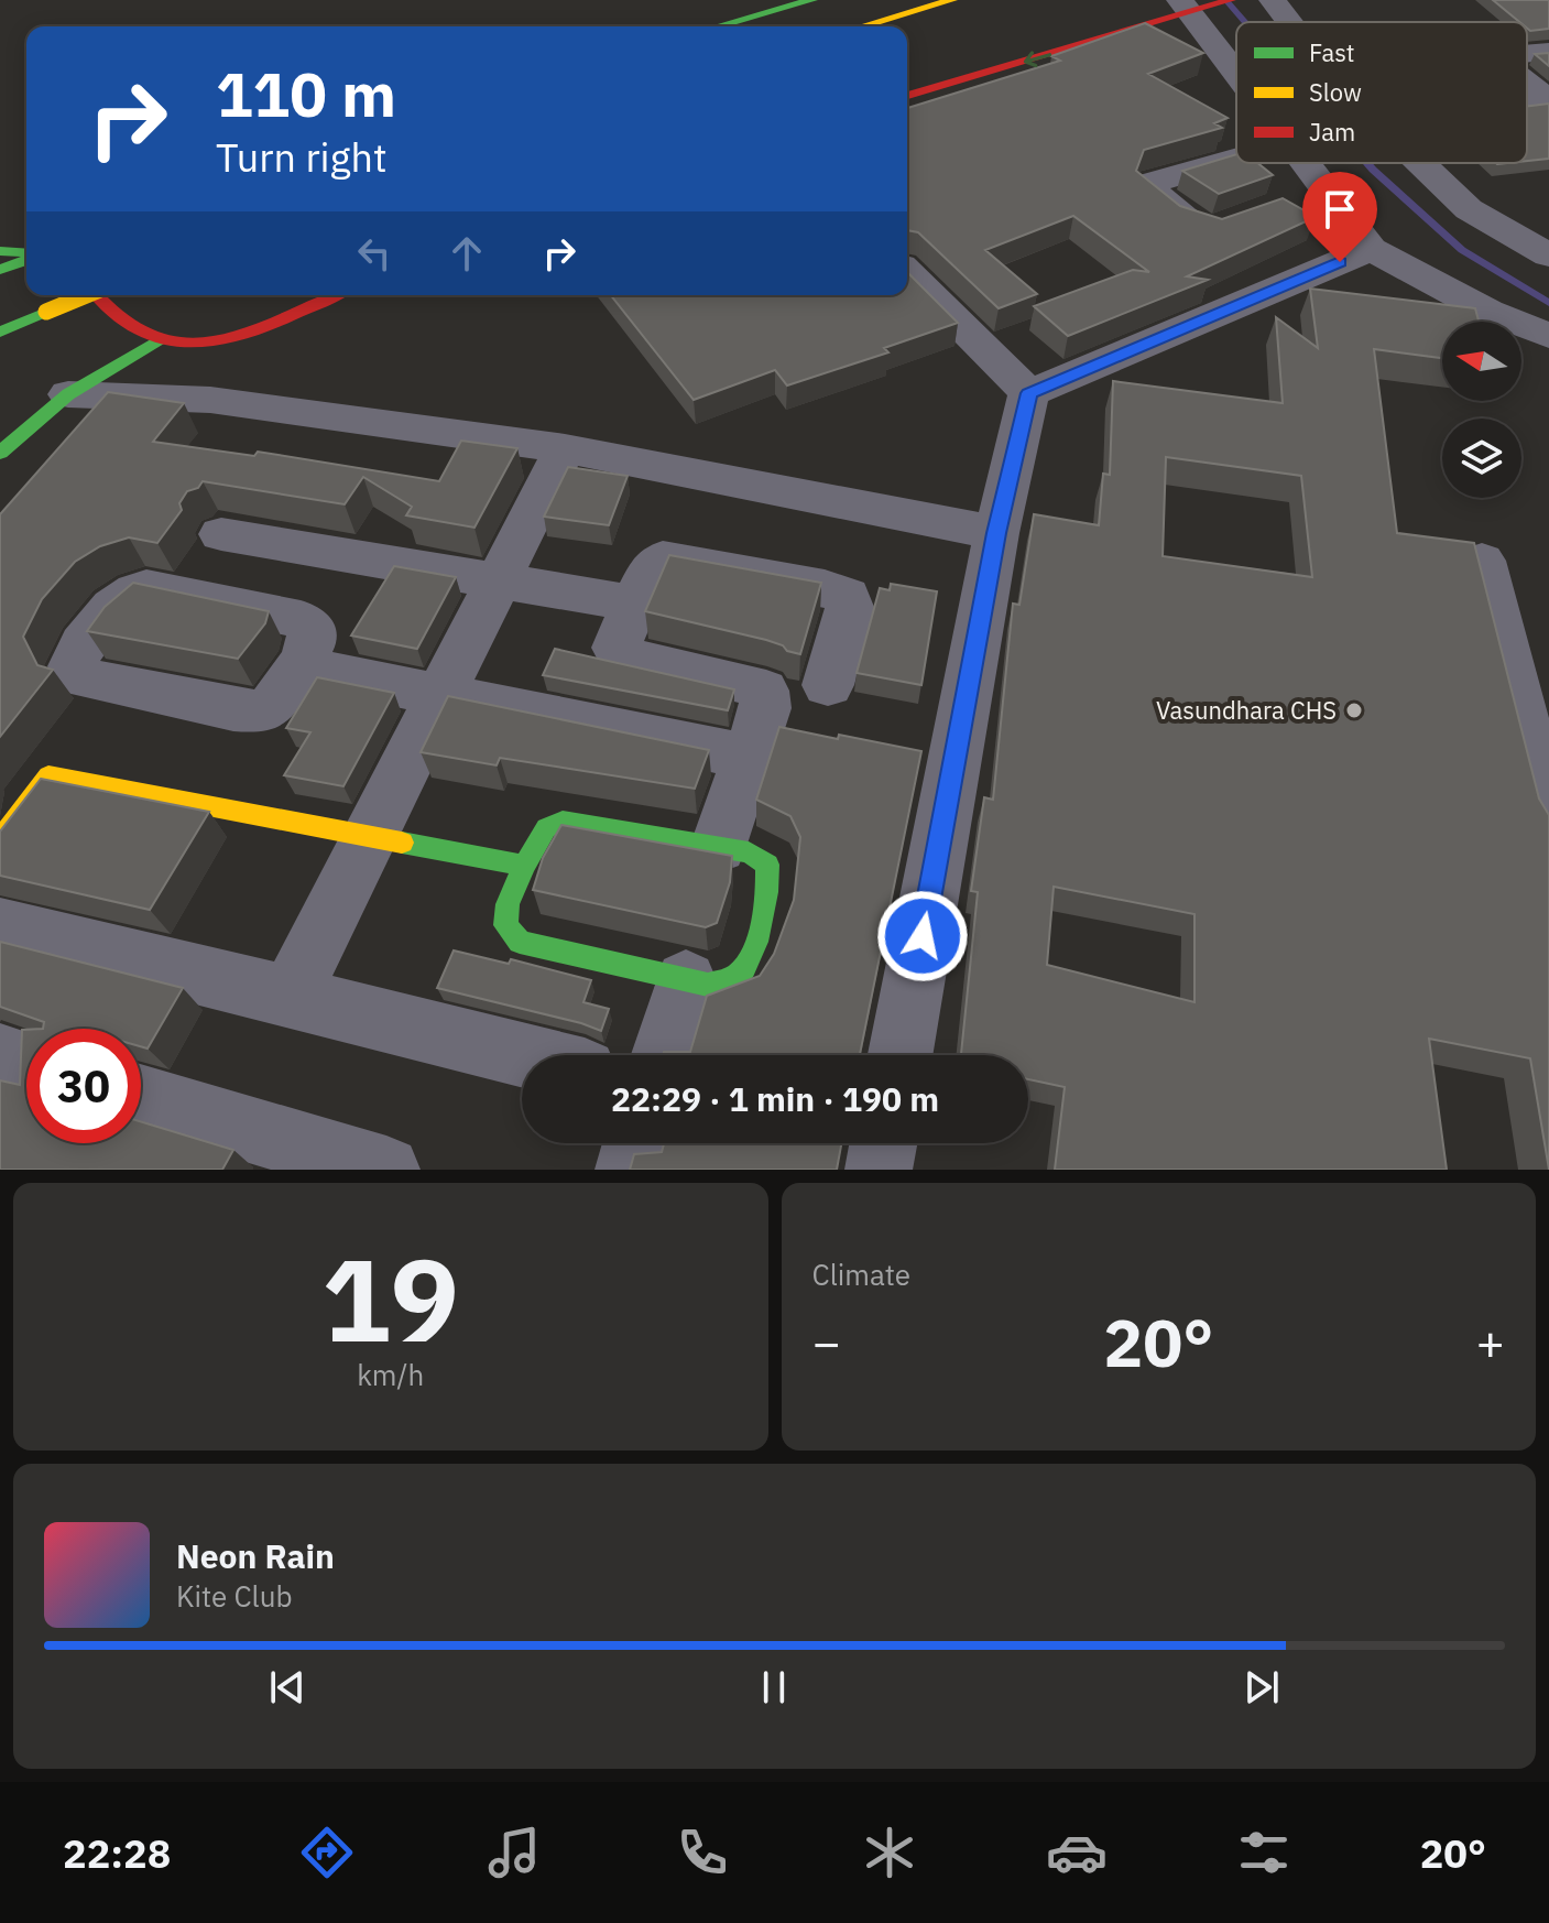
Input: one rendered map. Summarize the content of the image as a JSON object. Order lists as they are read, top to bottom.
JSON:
{
  "places": ["Vasundhara CHS"],
  "legend": ["Fast", "Slow", "Jam"],
  "north": "left",
  "page": {
    "turn": ["110 m", "Turn right"],
    "limit": "30",
    "trip": "22:29 · 1 min · 190 m",
    "tile": [
      ["19", "km/h"],
      "Climate"
    ],
    "heat": ["−", "20°", "+"],
    "song": ["Neon Rain", "Kite Club"],
    "tabs": ["22:28", "20°"]
  }
}
